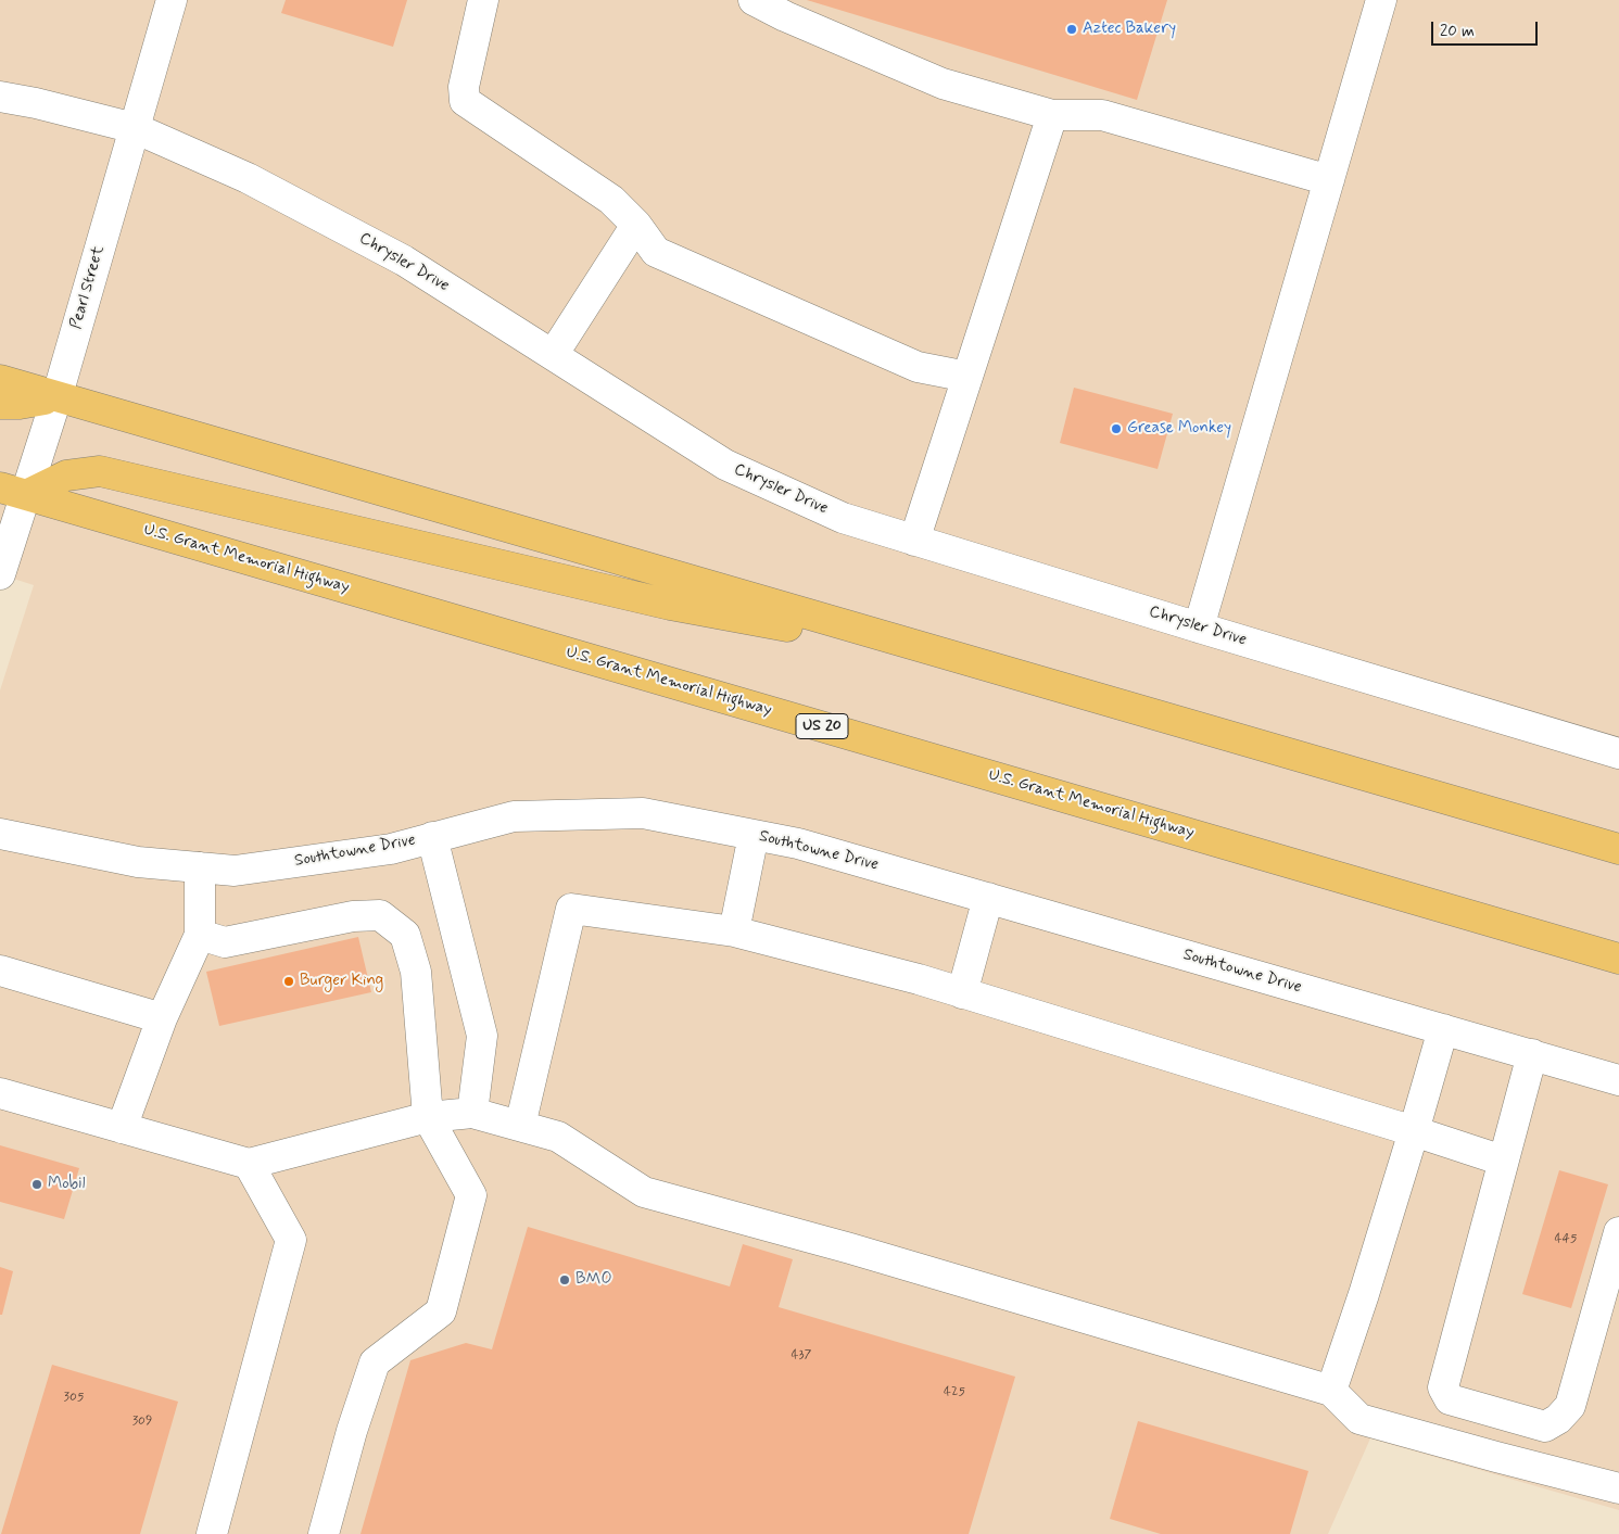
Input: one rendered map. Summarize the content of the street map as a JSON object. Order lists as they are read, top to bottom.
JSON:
{
  "streets": {
    "main road": ["U.S. Grant Memorial Highway", "US 20"],
    "street": ["Chrysler Drive", "Pearl Street", "Southtowne Drive"]
  },
  "crossings": [
    ["Chrysler Drive", "Pearl Street"],
    ["Pearl Street", "U.S. Grant Memorial Highway"]
  ],
  "places": [
    "Aztec Bakery",
    "Grease Monkey",
    "Burger King",
    "Mobil",
    "BMO"
  ],
  "house_numbers": [
    "445",
    "437",
    "425",
    "305",
    "309"
  ],
  "scale_bar": "20 m"
}
